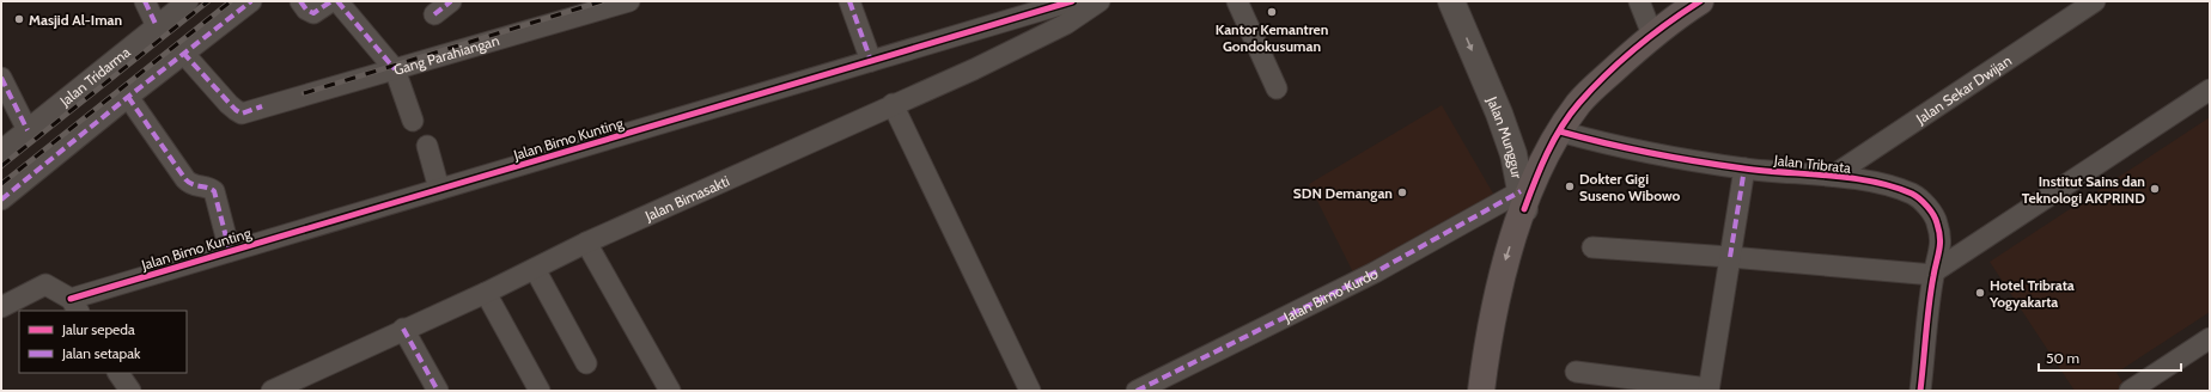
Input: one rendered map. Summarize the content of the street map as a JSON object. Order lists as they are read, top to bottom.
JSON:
{
  "streets": {
    "street": [
      "Gang Parahiangan",
      "Jalan Tridarma",
      "Jalan Sekar Dwijan",
      "Jalan Munggur",
      "Jalan Bimo Kunting",
      "Jalan Tribrata",
      "Jalan Bimasakti",
      "Jalan Bimo Kurdo"
    ]
  },
  "crossings": [
    ["Jalan Sekar Dwijan", "Jalan Tribrata"],
    ["Jalan Munggur", "Jalan Bimo Kurdo"]
  ],
  "one_way": ["Jalan Munggur"],
  "places": [
    "Kantor Kemantren Gondokusuman",
    "Masjid Al-Iman",
    "Dokter Gigi Suseno Wibowo",
    "Institut Sains dan Teknologi AKPRIND",
    "SDN Demangan",
    "Hotel Tribrata Yogyakarta"
  ],
  "legend": ["Jalur sepeda", "Jalan setapak"],
  "scale_bar": "50 m"
}
